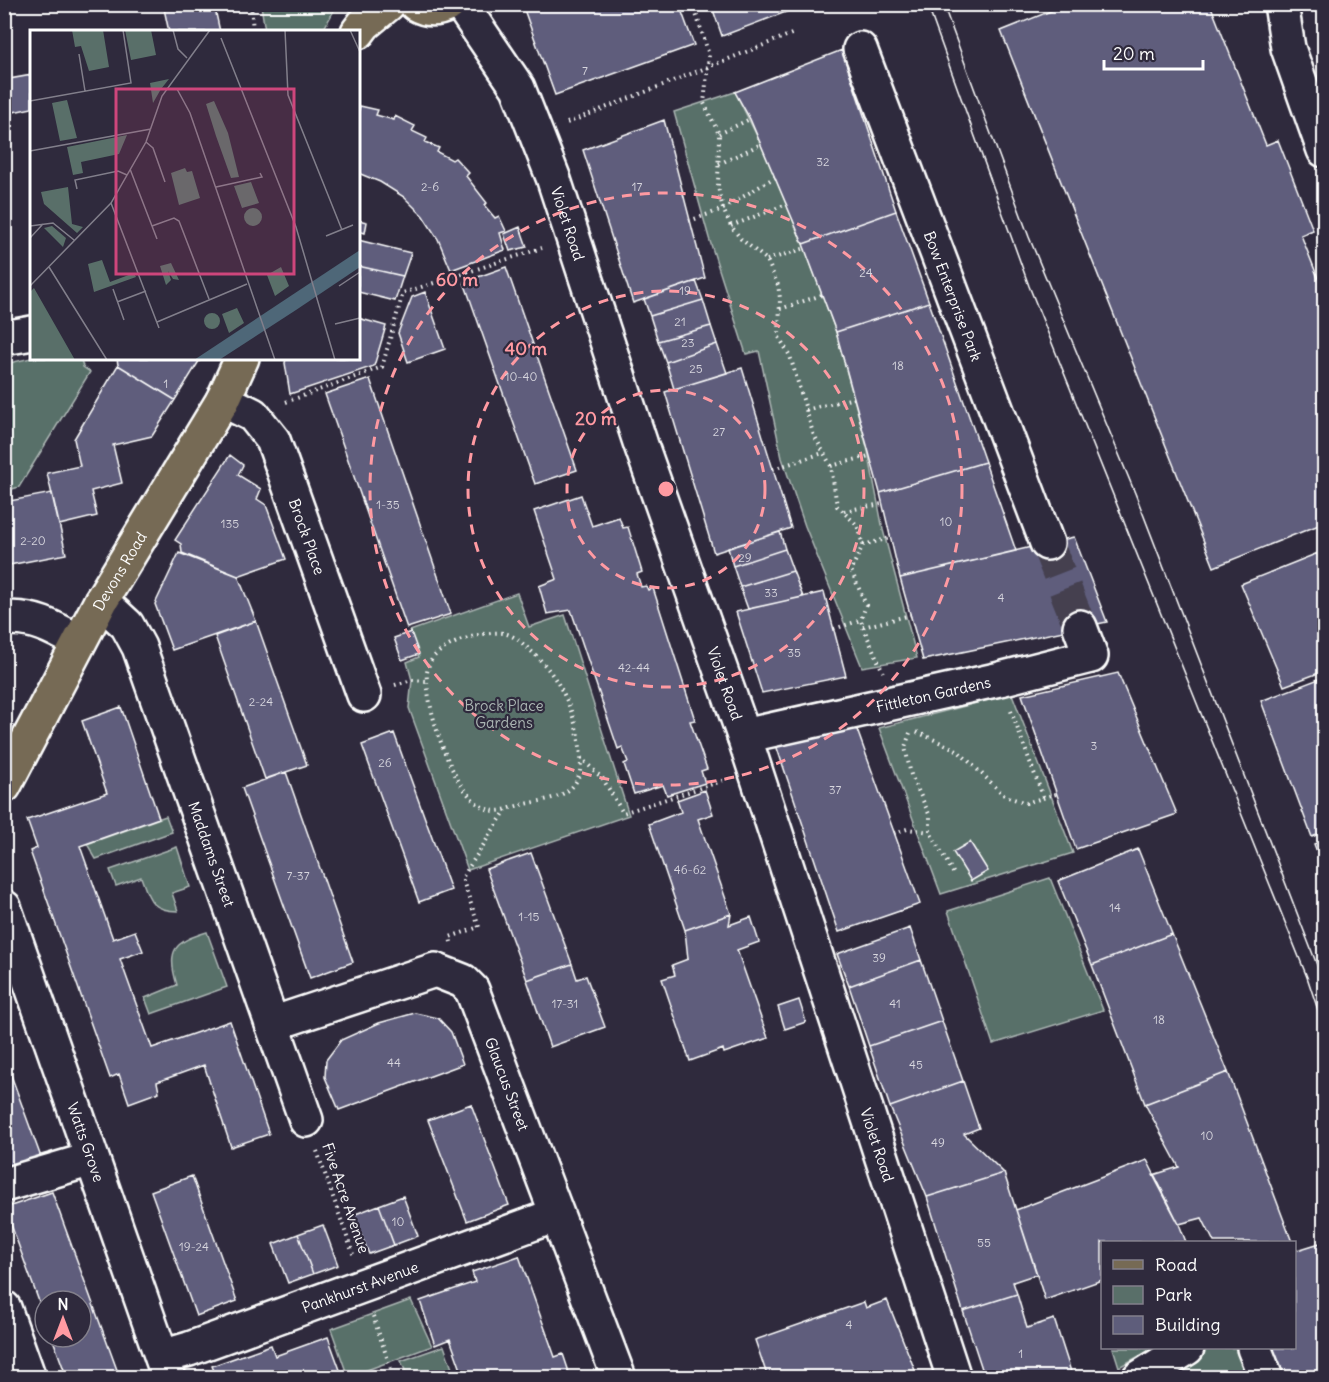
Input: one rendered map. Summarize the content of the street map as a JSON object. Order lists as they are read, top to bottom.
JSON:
{
  "streets": {
    "main road": ["Devons Road"],
    "street": [
      "Violet Road",
      "Bow Enterprise Park",
      "Brock Place",
      "Fittleton Gardens",
      "Maddams Street",
      "Glaucus Street",
      "Watts Grove",
      "Pankhurst Avenue"
    ],
    "path": ["Five Acre Avenue"]
  },
  "crossings": [
    ["Violet Road", "Fittleton Gardens"],
    ["Brock Place", "Devons Road"],
    ["Devons Road", "Maddams Street"],
    ["Maddams Street", "Five Acre Avenue"],
    ["Glaucus Street", "Pankhurst Avenue"],
    ["Watts Grove", "Pankhurst Avenue"],
    ["Five Acre Avenue", "Pankhurst Avenue"]
  ],
  "parks": ["Brock Place Gardens"],
  "house_numbers": [
    "7",
    "32",
    "2-6",
    "17",
    "24",
    "19",
    "21",
    "23",
    "18",
    "25",
    "10-40",
    "1",
    "27",
    "1-35",
    "10",
    "135",
    "2-20",
    "29",
    "33",
    "4",
    "35",
    "42-44",
    "2-24",
    "3",
    "26",
    "37",
    "46-62",
    "7-37",
    "14",
    "1-15",
    "39",
    "17-31",
    "41",
    "18",
    "44",
    "45",
    "10",
    "49",
    "10",
    "55",
    "19-24",
    "4",
    "1"
  ],
  "legend": ["Road", "Park", "Building"],
  "scale_bar": "20 m",
  "north": "top",
  "rings": ["60 m", "40 m", "20 m"]
}
